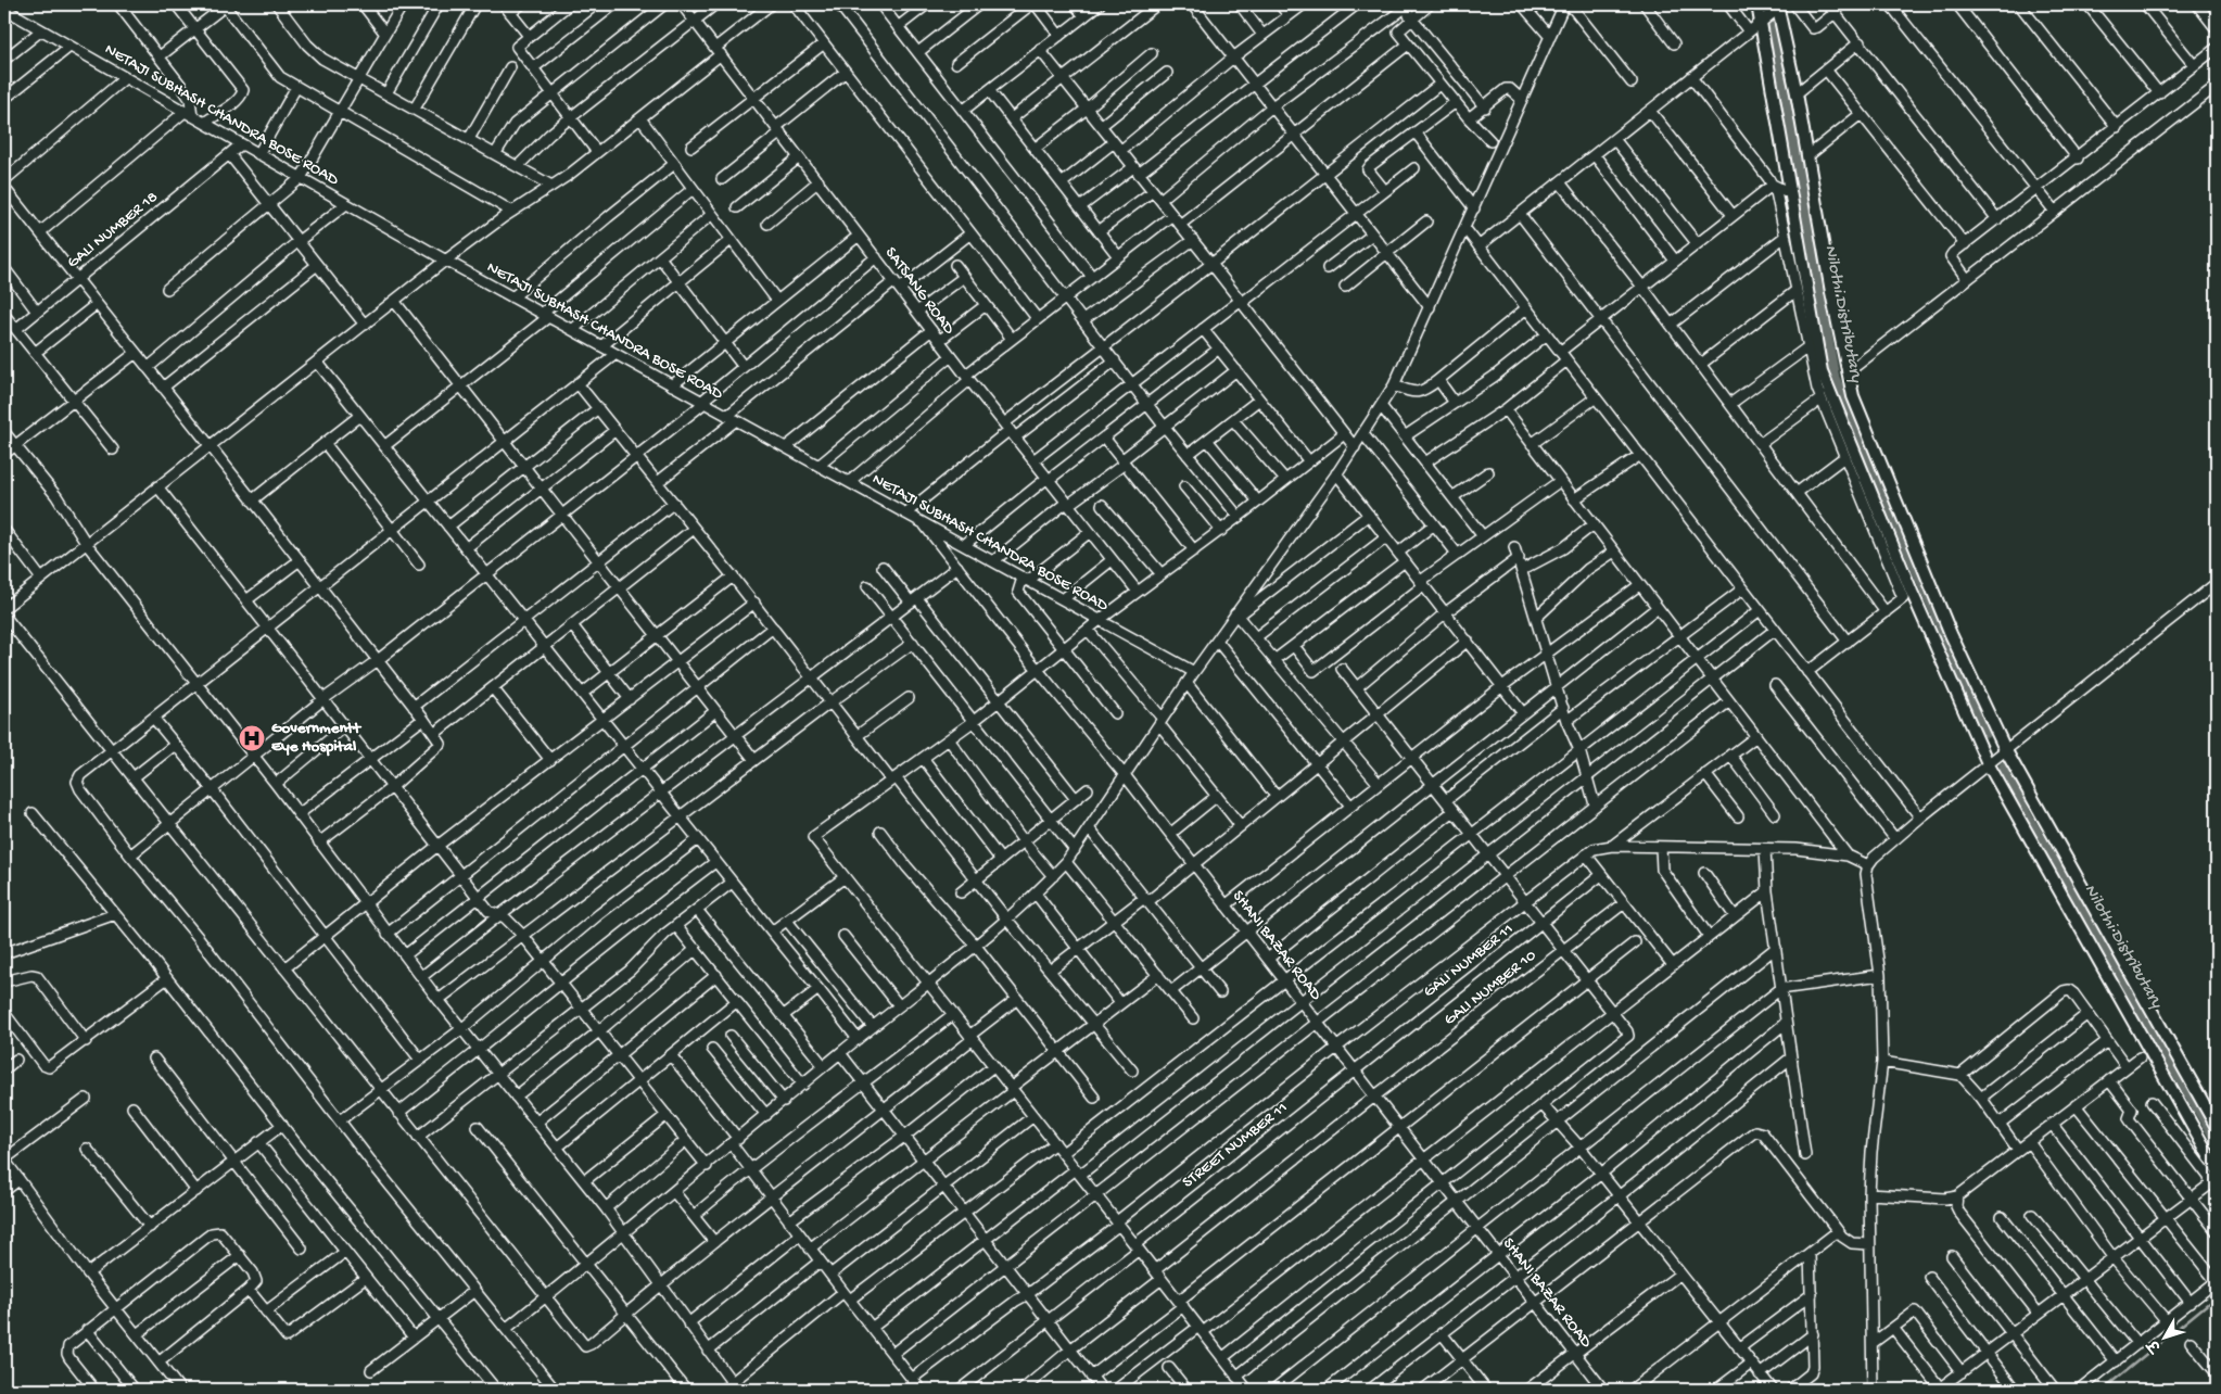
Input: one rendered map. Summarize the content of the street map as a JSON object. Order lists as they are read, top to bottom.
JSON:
{
  "streets": {
    "street": [
      "NETAJI SUBHASH CHANDRA BOSE ROAD",
      "GALI NUMBER 18",
      "SATSANG ROAD",
      "SHANI BAZAR ROAD",
      "GALI NUMBER 11",
      "GALI NUMBER 10",
      "STREET NUMBER 11"
    ]
  },
  "crossings": [
    ["NETAJI SUBHASH CHANDRA BOSE ROAD", "GALI NUMBER 18"],
    ["NETAJI SUBHASH CHANDRA BOSE ROAD", "SHANI BAZAR ROAD"],
    ["SHANI BAZAR ROAD", "GALI NUMBER 11"],
    ["SHANI BAZAR ROAD", "GALI NUMBER 10"],
    ["SHANI BAZAR ROAD", "STREET NUMBER 11"],
    ["GALI NUMBER 11", "STREET NUMBER 11"]
  ],
  "water": ["Nilothi Distributary"],
  "places": {
    "hospital": ["Governmentt Eye Hospital"]
  },
  "north": "bottom left"
}
